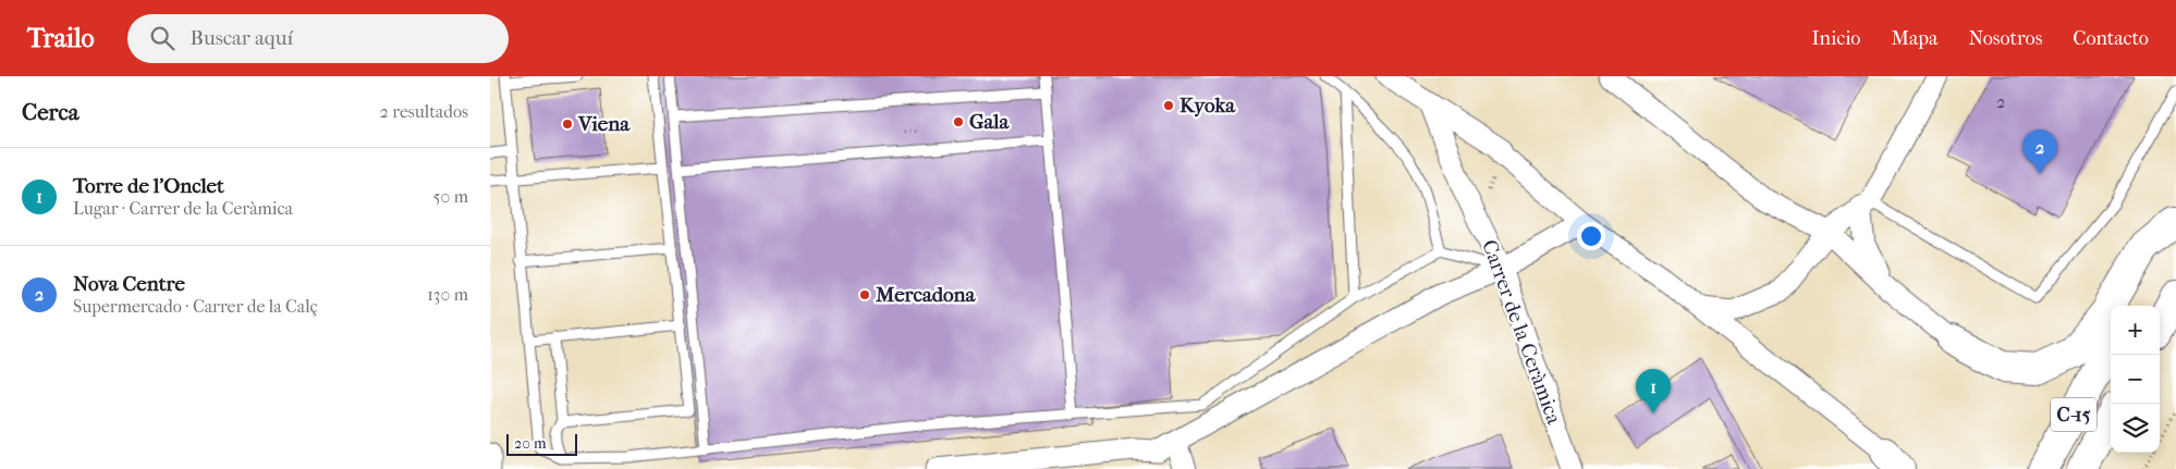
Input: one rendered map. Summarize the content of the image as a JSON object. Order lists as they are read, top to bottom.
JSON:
{
  "streets": {
    "highway": ["C-15"],
    "street": ["Carrer de la Ceràmica"]
  },
  "places": [
    "Kyoka",
    "Gala",
    "Viena",
    "Mercadona"
  ],
  "house_numbers": ["2"],
  "scale_bar": "20 m",
  "page": {
    "header": "Trailo",
    "search": "Buscar aquí",
    "nav": [
      "Inicio",
      "Mapa",
      "Nosotros",
      "Contacto"
    ],
    "heading": ["Cerca", "2 resultados"],
    "pins": ["2", "1"],
    "list": [
      {
        "mark": "1",
        "name": "Torre de l'Onclet",
        "note": "Lugar · Carrer de la Ceràmica",
        "value": "50 m"
      },
      {
        "mark": "2",
        "name": "Nova Centre",
        "note": "Supermercado · Carrer de la Calç",
        "value": "130 m"
      }
    ],
    "map_buttons": ["+", "−"],
    "scale": "20 m"
  }
}
